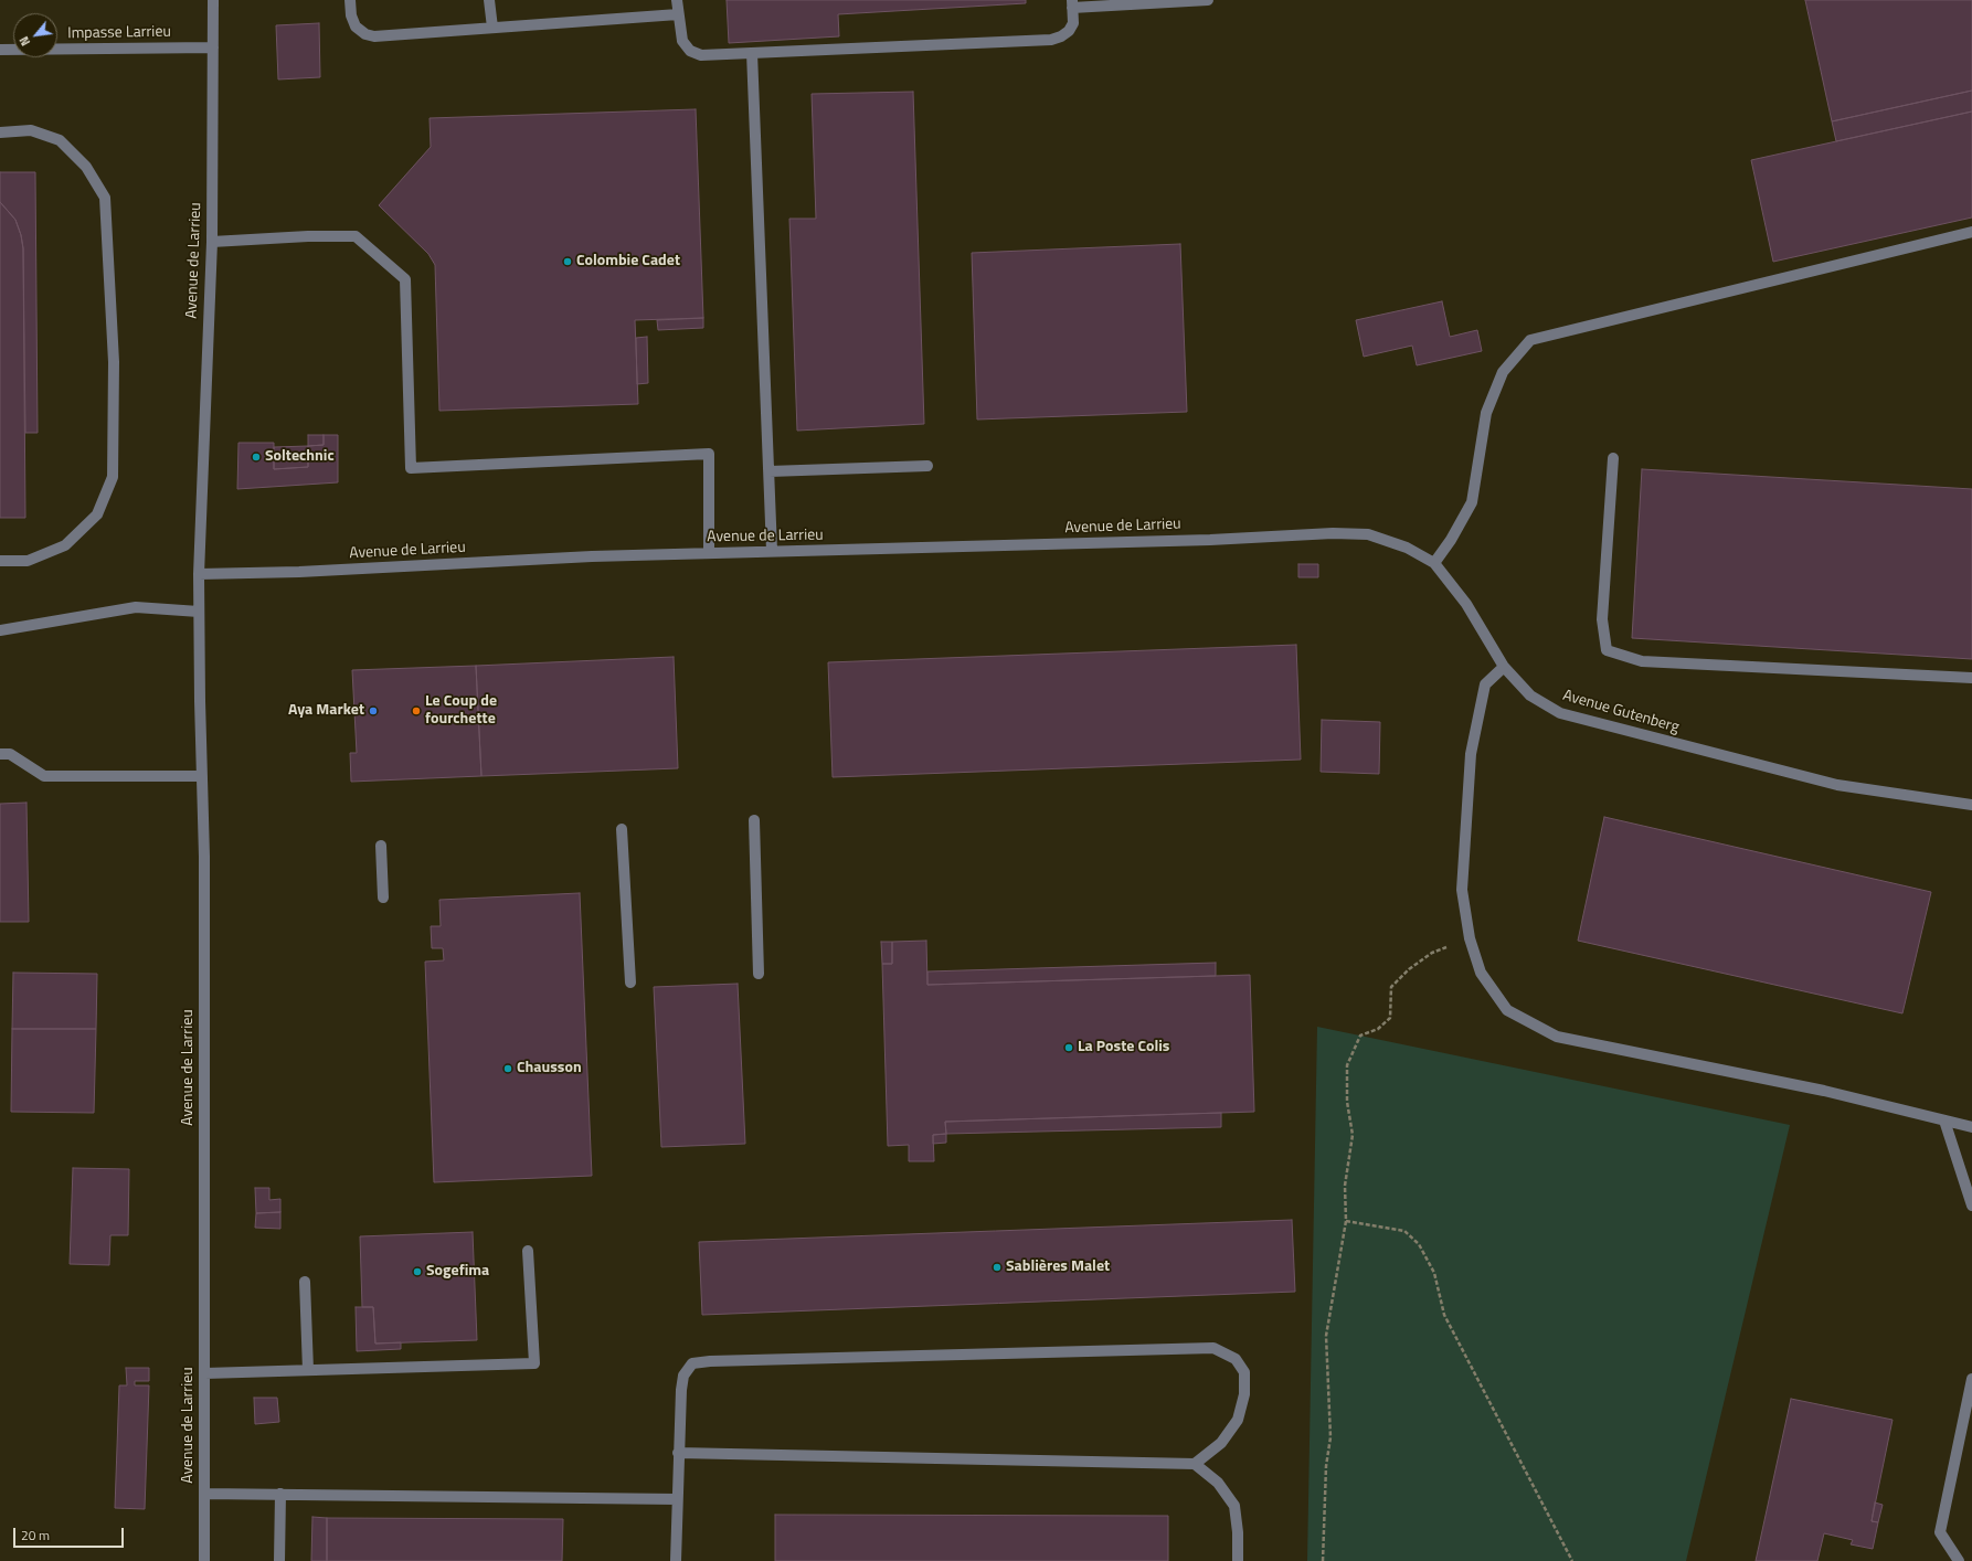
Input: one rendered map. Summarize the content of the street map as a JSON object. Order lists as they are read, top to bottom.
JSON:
{
  "streets": {
    "street": ["Impasse Larrieu", "Avenue de Larrieu", "Avenue Gutenberg"]
  },
  "crossings": [
    ["Impasse Larrieu", "Avenue de Larrieu"],
    ["Avenue de Larrieu", "Avenue Gutenberg"]
  ],
  "places": [
    "Colombie Cadet",
    "Soltechnic",
    "Aya Market",
    "Le Coup de fourchette",
    "La Poste Colis",
    "Chausson",
    "Sablières Malet",
    "Sogefima"
  ],
  "scale_bar": "20 m",
  "north": "bottom left"
}
